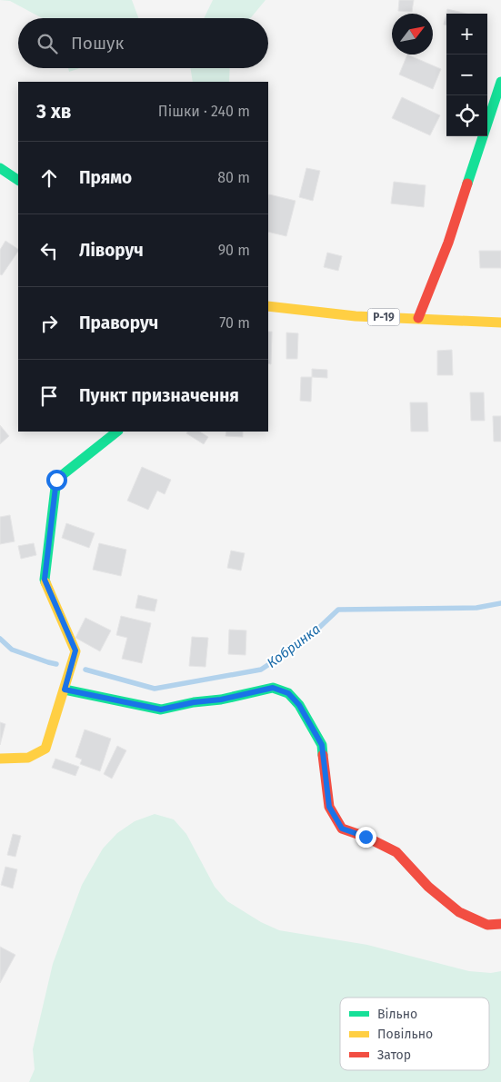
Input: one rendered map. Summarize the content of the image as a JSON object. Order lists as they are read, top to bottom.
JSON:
{
  "streets": {
    "street": ["Р-19"]
  },
  "water": ["Кобринка"],
  "legend": ["Вільно", "Повільно", "Затор"],
  "north": "top right",
  "page": {
    "map_buttons": ["+", "−"],
    "search": "Пошук",
    "heading": ["3 хв", "Пішки · 240 m"],
    "list": [
      ["Прямо", "80 m"],
      ["Ліворуч", "90 m"],
      ["Праворуч", "70 m"],
      "Пункт призначення"
    ]
  }
}
